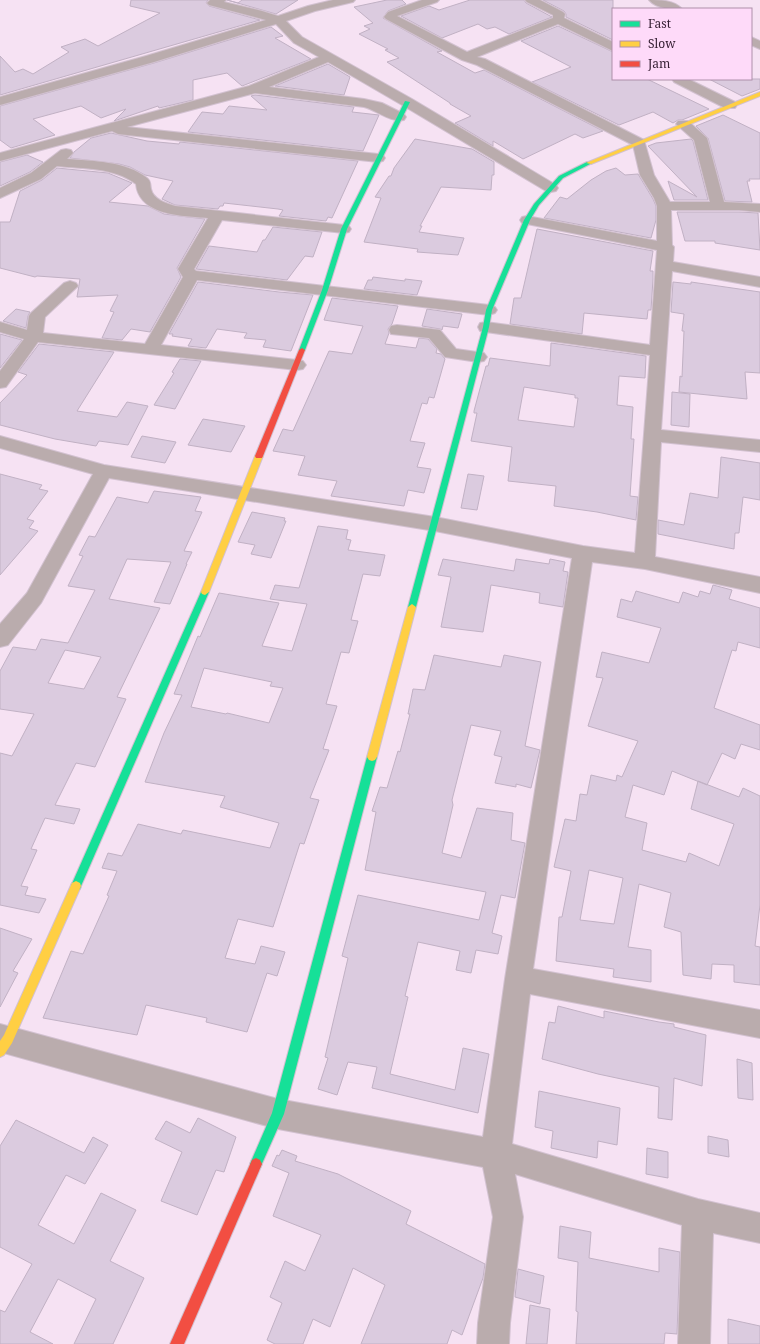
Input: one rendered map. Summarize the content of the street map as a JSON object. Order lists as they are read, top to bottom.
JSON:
{
  "legend": ["Fast", "Slow", "Jam"]
}
